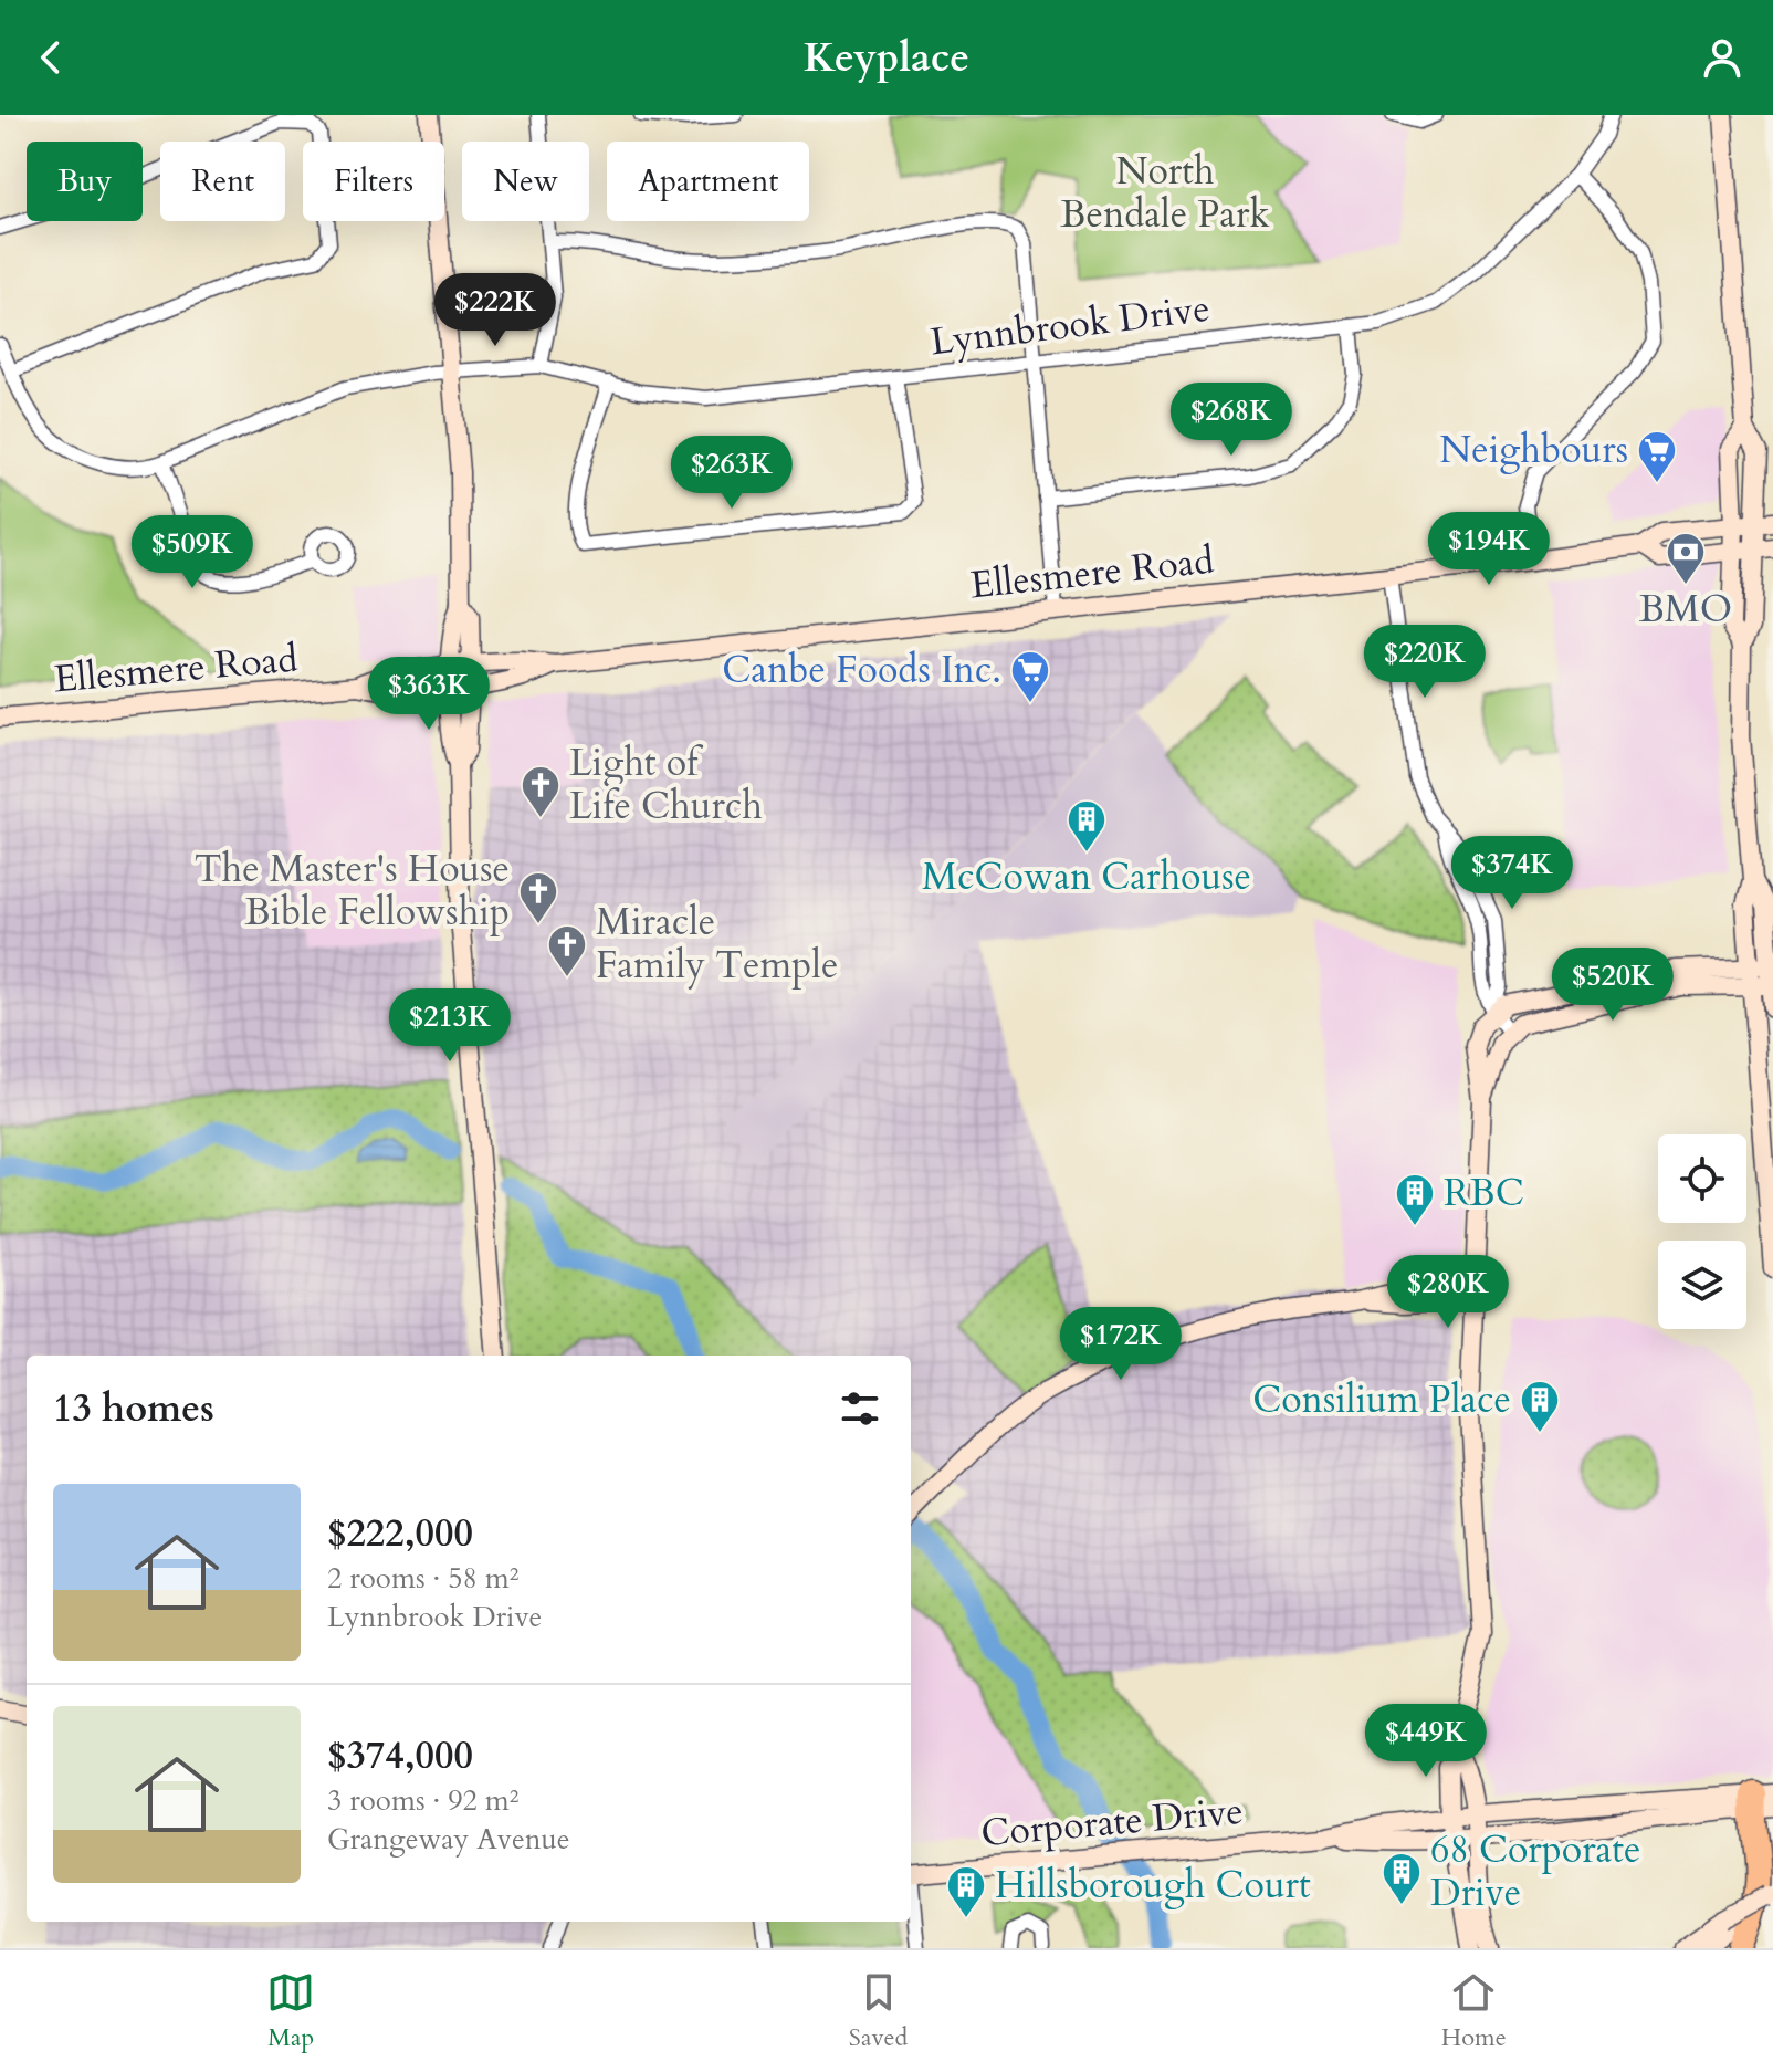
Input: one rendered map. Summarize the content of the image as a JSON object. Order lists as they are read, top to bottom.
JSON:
{
  "streets": {
    "street": ["Lynnbrook Drive", "Ellesmere Road", "Corporate Drive"]
  },
  "parks": ["North Bendale Park"],
  "places": {
    "supermarket": ["Neighbours", "Canbe Foods Inc."],
    "bank": ["BMO"],
    "church": ["Light of Life Church", "The Master's House Bible Fellowship", "Miracle Family Temple"],
    "building": [
      "McCowan Carhouse",
      "RBC",
      "Consilium Place",
      "68 Corporate Drive",
      "Hillsborough Court"
    ]
  },
  "page": {
    "header": "Keyplace",
    "chip": [
      "Buy",
      "Rent",
      "Filters",
      "New",
      "Apartment"
    ],
    "price": [
      "$222K",
      "$268K",
      "$263K",
      "$194K",
      "$509K",
      "$220K",
      "$363K",
      "$374K",
      "$520K",
      "$213K",
      "$280K",
      "$172K",
      "$449K"
    ],
    "heading": "13 homes",
    "list": [
      {
        "name": "$222,000",
        "note": "2 rooms · 58 m² · Lynnbrook Drive"
      },
      {
        "name": "$374,000",
        "note": "3 rooms · 92 m² · Grangeway Avenue"
      }
    ],
    "tabs": ["Map", "Saved", "Home"]
  }
}
